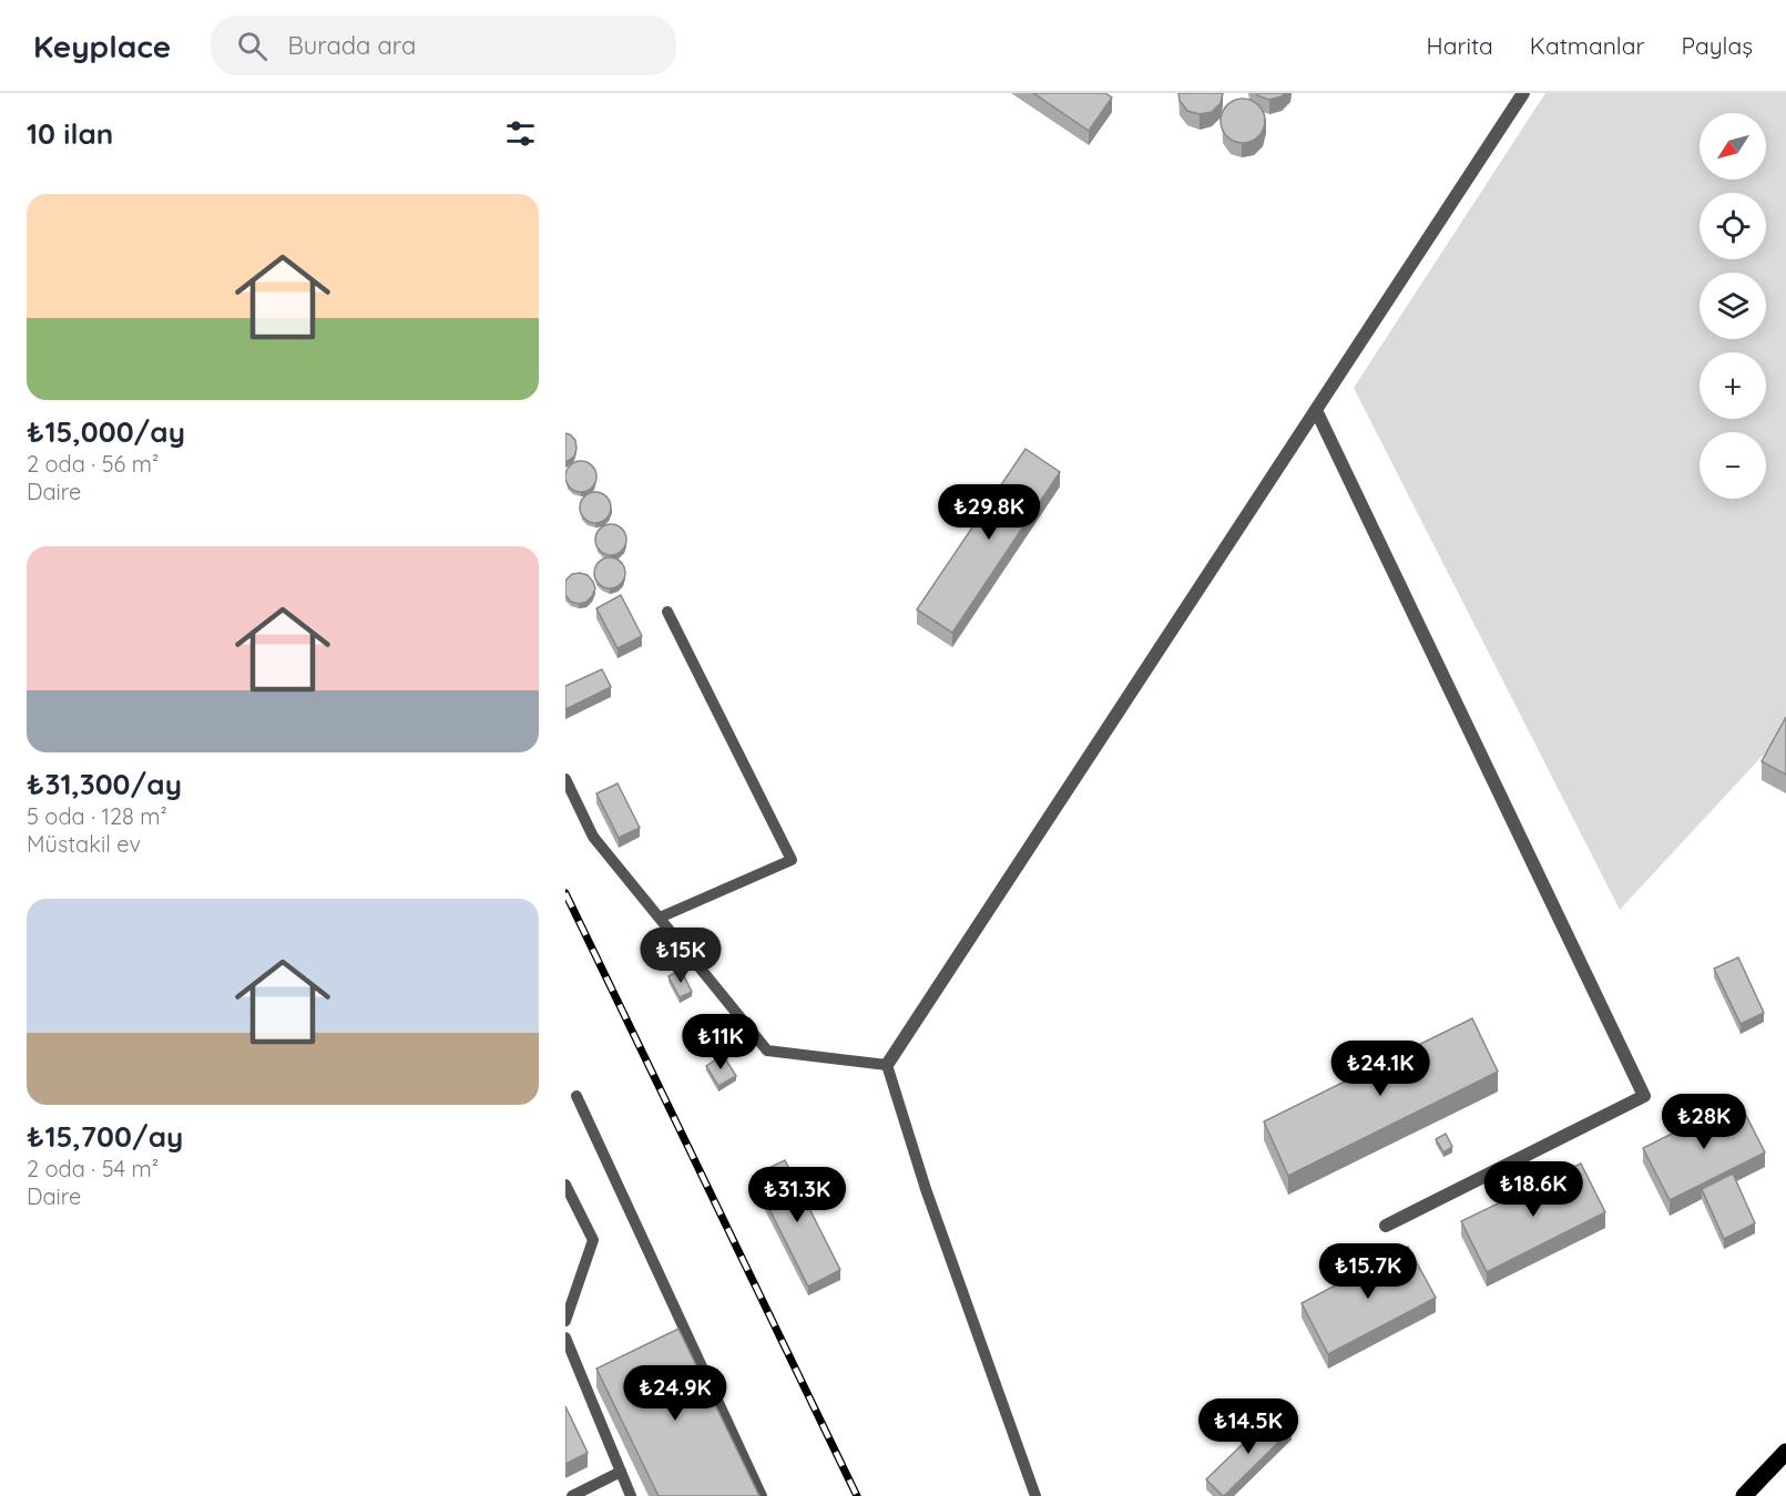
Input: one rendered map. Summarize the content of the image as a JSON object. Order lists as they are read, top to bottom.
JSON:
{
  "north": "bottom left",
  "page": {
    "header": "Keyplace",
    "search": "Burada ara",
    "nav": ["Harita", "Katmanlar", "Paylaş"],
    "heading": "10 ilan",
    "map_buttons": ["+", "−"],
    "list": [
      {
        "name": "₺15,000/ay",
        "note": "2 oda · 56 m² · Daire"
      },
      {
        "name": "₺31,300/ay",
        "note": "5 oda · 128 m² · Müstakil ev"
      },
      {
        "name": "₺15,700/ay",
        "note": "2 oda · 54 m² · Daire"
      }
    ],
    "price": [
      "₺29.8K",
      "₺15K",
      "₺11K",
      "₺24.1K",
      "₺28K",
      "₺18.6K",
      "₺31.3K",
      "₺15.7K",
      "₺24.9K",
      "₺14.5K"
    ]
  }
}
